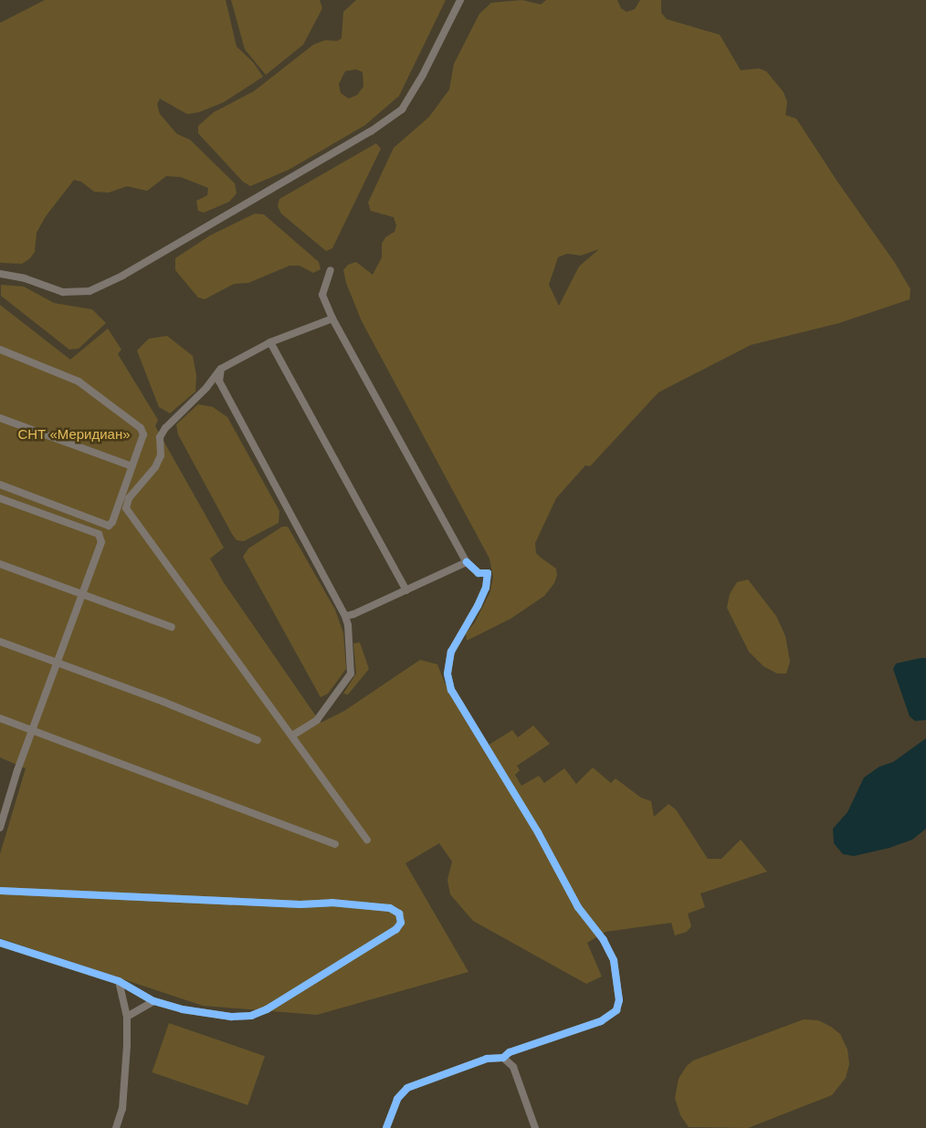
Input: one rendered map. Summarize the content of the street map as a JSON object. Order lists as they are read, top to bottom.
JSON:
{
  "parks": ["СНТ «Меридиан»"]
}
